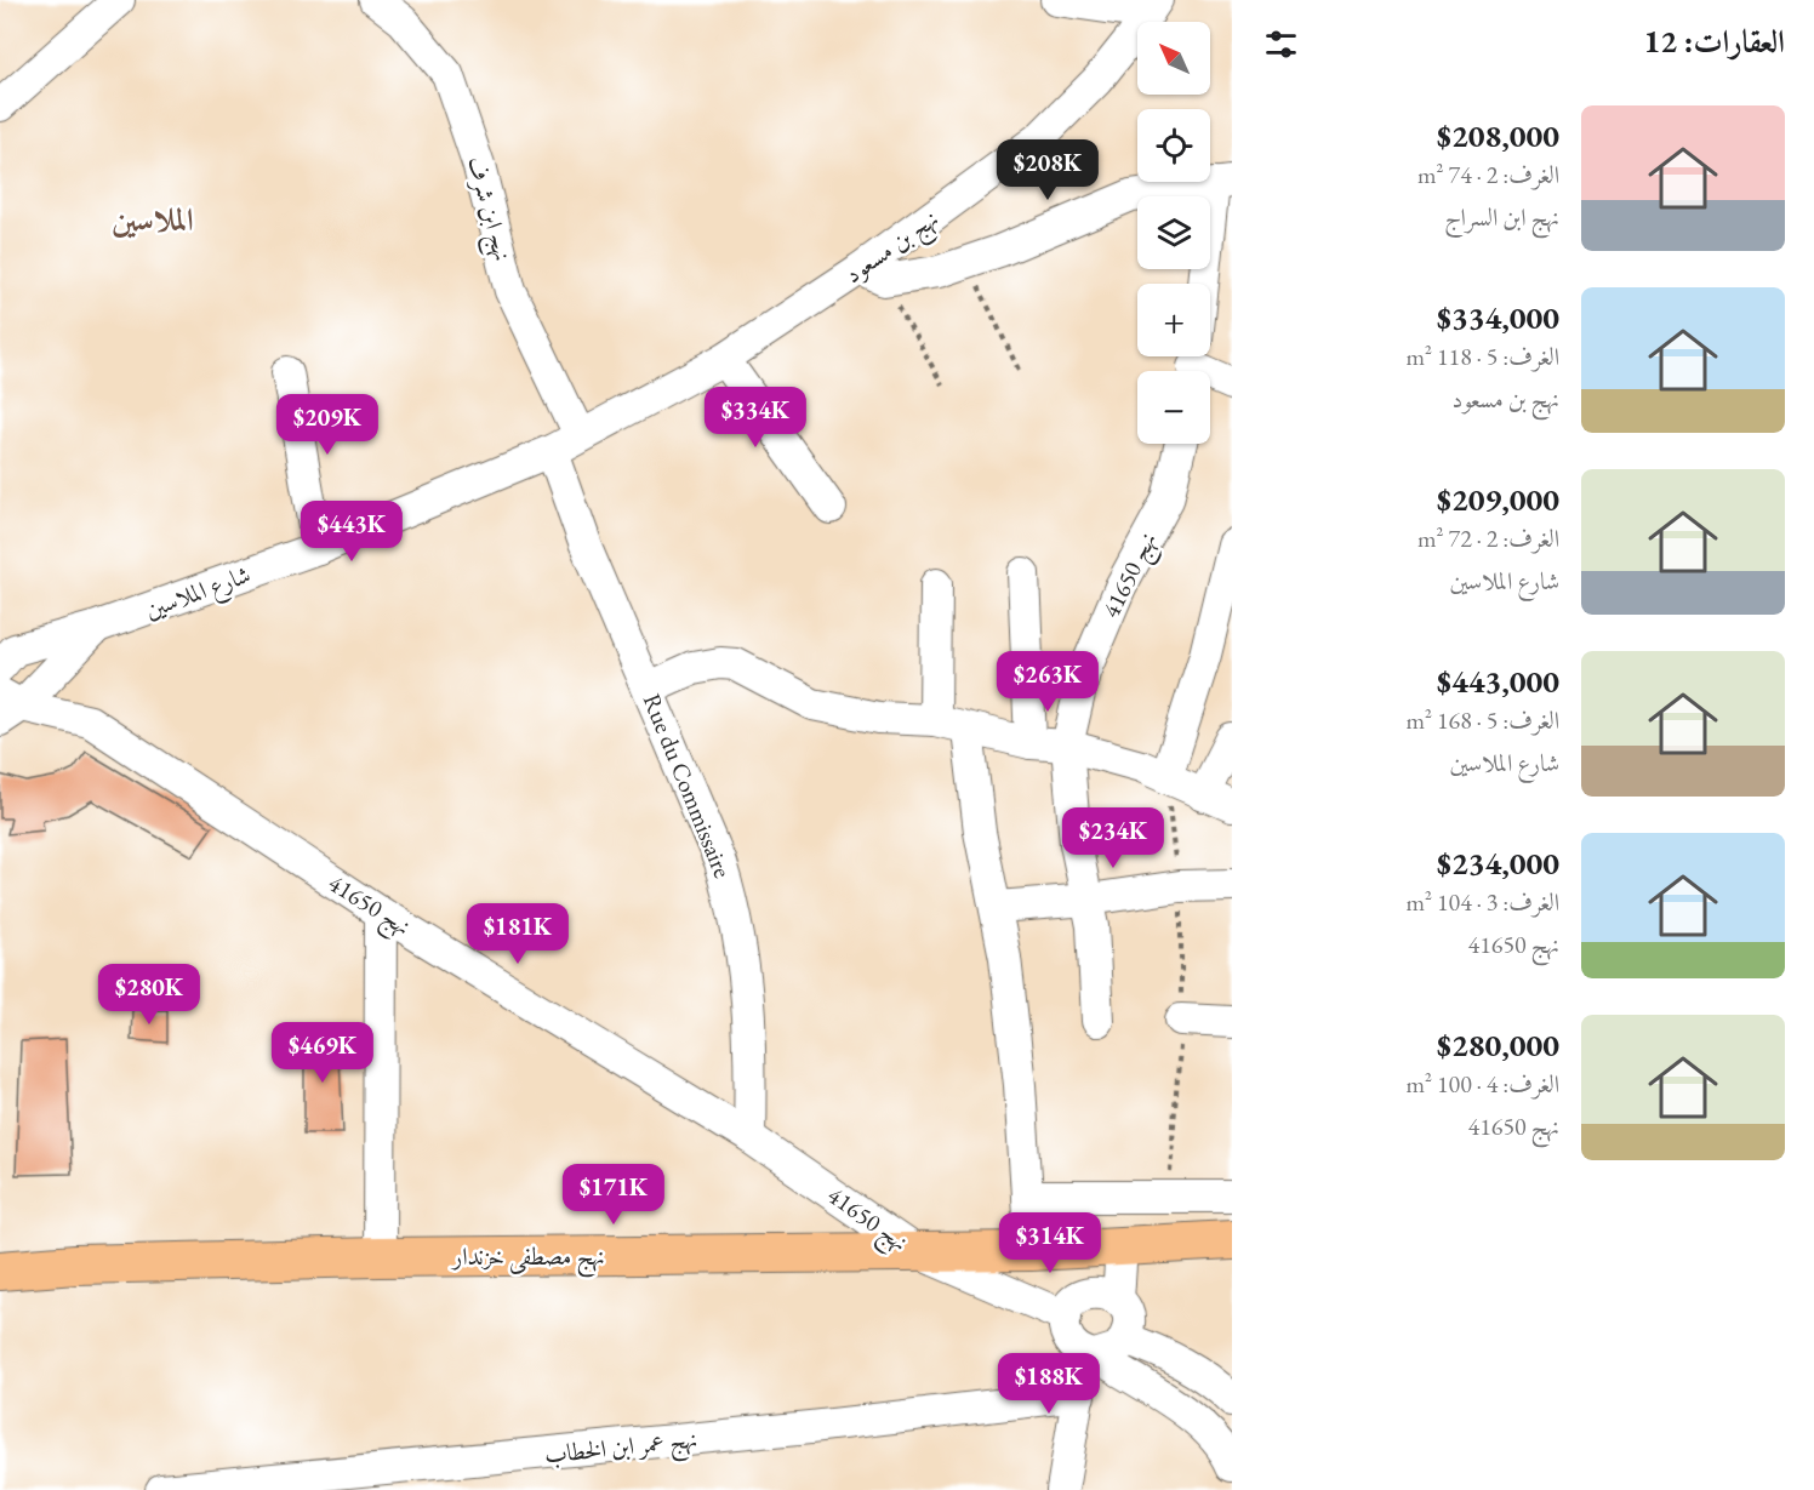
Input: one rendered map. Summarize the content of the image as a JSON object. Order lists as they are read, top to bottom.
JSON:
{
  "streets": {
    "main road": ["نهج مصطفى خزندار"],
    "street": [
      "نهج ابن شرف",
      "نهج بن مسعود",
      "نهج 41650",
      "شارع الملاسين",
      "Rue du Commissaire",
      "نهج عمر ابن الخطاب"
    ]
  },
  "crossings": [
    ["نهج ابن شرف", "نهج بن مسعود"],
    ["نهج ابن شرف", "شارع الملاسين"],
    ["نهج بن مسعود", "شارع الملاسين"],
    ["نهج 41650", "شارع الملاسين"],
    ["نهج 41650", "Rue du Commissaire"],
    ["نهج 41650", "نهج مصطفى خزندار"],
    ["شارع الملاسين", "Rue du Commissaire"]
  ],
  "districts": ["الملاسين"],
  "north": "top left",
  "page": {
    "heading": "العقارات: 12",
    "map_buttons": ["+", "−"],
    "list": [
      {
        "name": "$208,000",
        "note": "الغرف: 2 · 74 m² · نهج ابن السراج"
      },
      {
        "name": "$334,000",
        "note": "الغرف: 5 · 118 m² · نهج بن مسعود"
      },
      {
        "name": "$209,000",
        "note": "الغرف: 2 · 72 m² · شارع الملاسين"
      },
      {
        "name": "$443,000",
        "note": "الغرف: 5 · 168 m² · شارع الملاسين"
      },
      {
        "name": "$234,000",
        "note": "الغرف: 3 · 104 m² · نهج 41650"
      },
      {
        "name": "$280,000",
        "note": "الغرف: 4 · 100 m² · نهج 41650"
      }
    ],
    "price": [
      "$208K",
      "$334K",
      "$209K",
      "$443K",
      "$263K",
      "$234K",
      "$181K",
      "$280K",
      "$469K",
      "$171K",
      "$314K",
      "$188K"
    ]
  }
}
